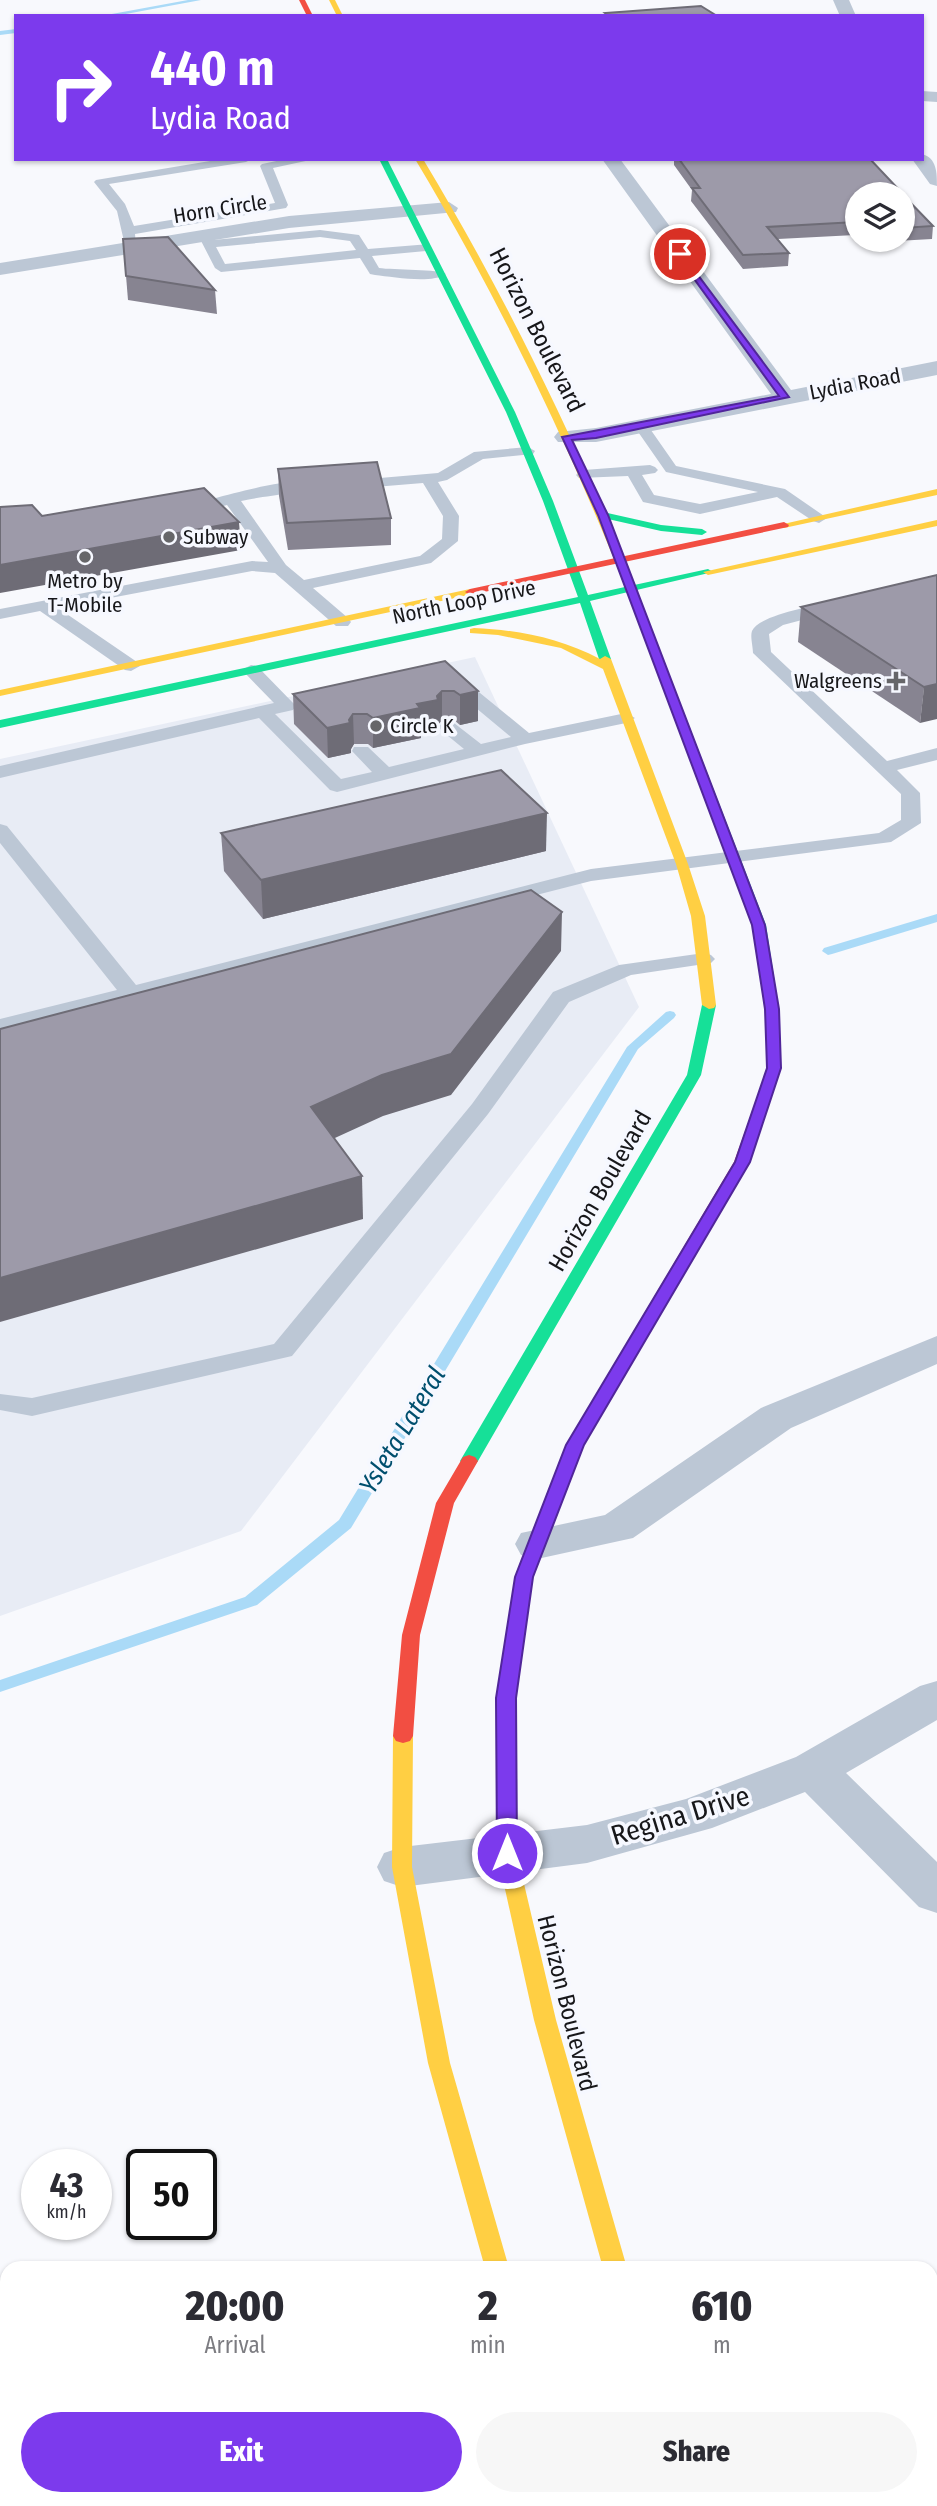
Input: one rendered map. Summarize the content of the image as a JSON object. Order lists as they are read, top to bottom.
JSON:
{
  "streets": {
    "main road": ["Horizon Boulevard", "North Loop Drive"],
    "street": ["Horn Circle", "Lydia Road", "Regina Drive"]
  },
  "crossings": [
    ["Horn Circle", "Horizon Boulevard"],
    ["Horizon Boulevard", "Lydia Road"],
    ["Horizon Boulevard", "North Loop Drive"],
    ["Horizon Boulevard", "Regina Drive"]
  ],
  "water": ["Ysleta Lateral"],
  "places": {
    "other": ["Subway", "Metro by T-Mobile", "Circle K"],
    "health": ["Walgreens"]
  },
  "page": {
    "turn": ["440 m", "Lydia Road"],
    "speed": "43 km/h",
    "limit": "50",
    "eta": [
      "20:00",
      "Arrival",
      "2",
      "min",
      "610",
      "m"
    ],
    "buttons": ["Exit", "Share"]
  }
}
